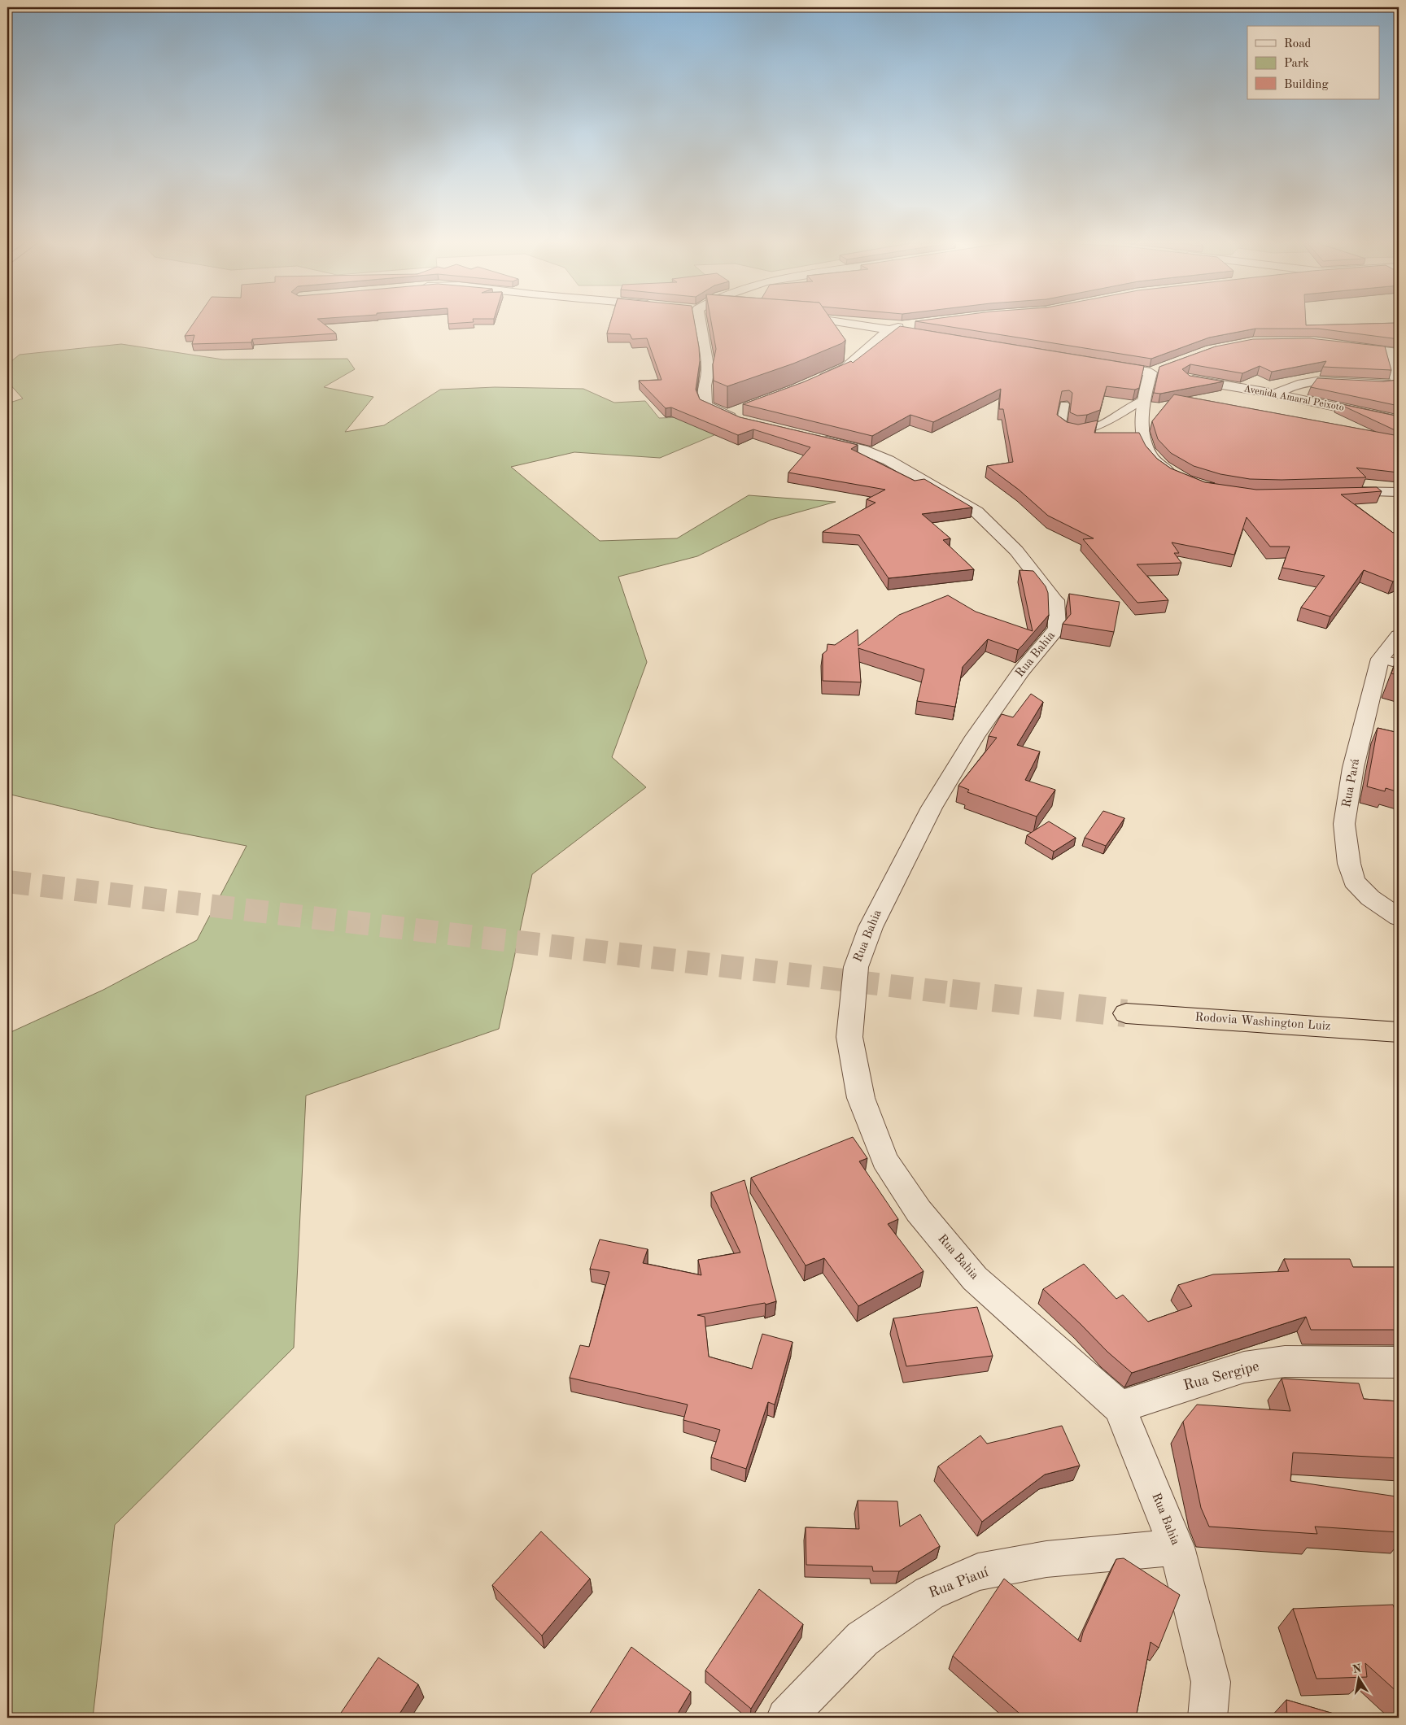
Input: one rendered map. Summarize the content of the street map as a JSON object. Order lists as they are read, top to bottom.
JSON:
{
  "streets": {
    "highway": ["Rodovia Washington Luiz"],
    "street": [
      "Avenida Amaral Peixoto",
      "Rua Bahia",
      "Rua Pará",
      "Rua Sergipe",
      "Rua Piauí"
    ]
  },
  "crossings": [
    ["Rua Bahia", "Rua Sergipe"],
    ["Rua Bahia", "Rua Piauí"]
  ],
  "legend": ["Road", "Park", "Building"],
  "north": "top"
}
